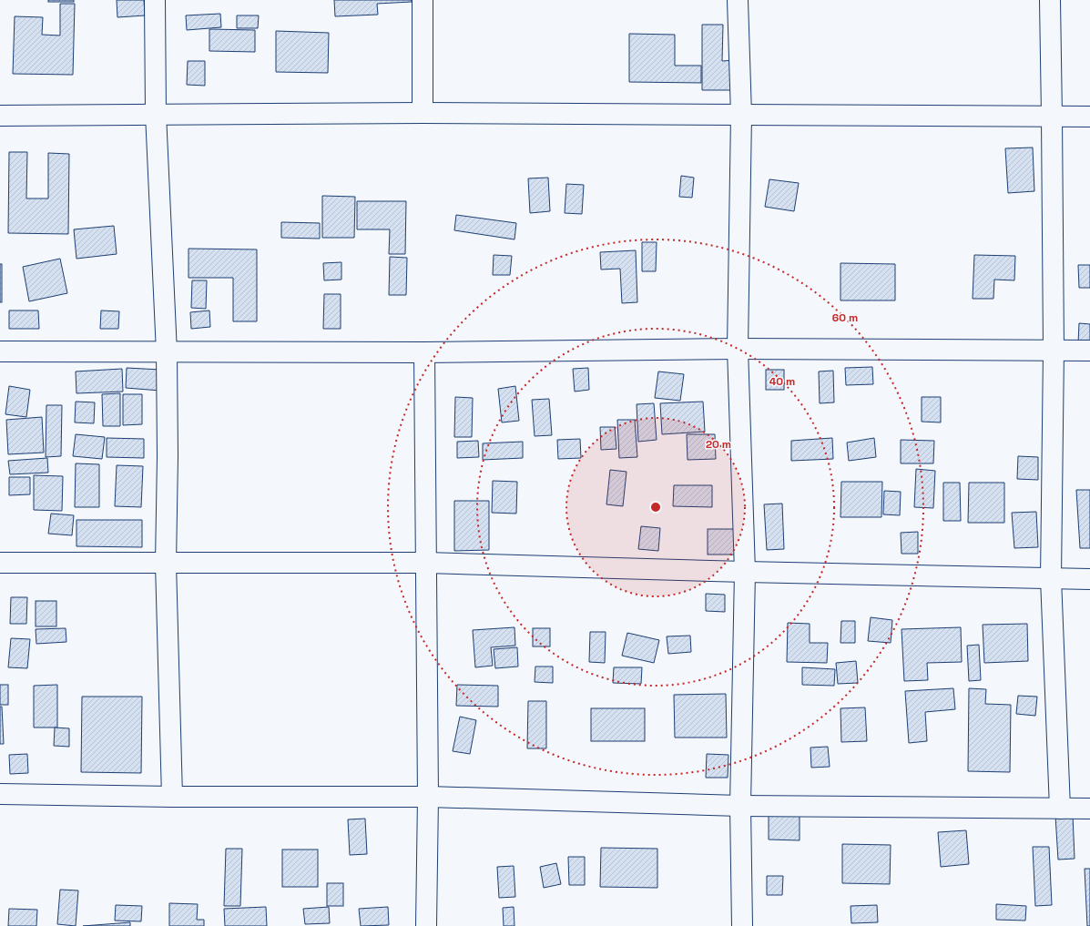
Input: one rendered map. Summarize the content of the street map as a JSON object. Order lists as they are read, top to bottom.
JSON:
{
  "rings": ["60 m", "40 m", "20 m"]
}
